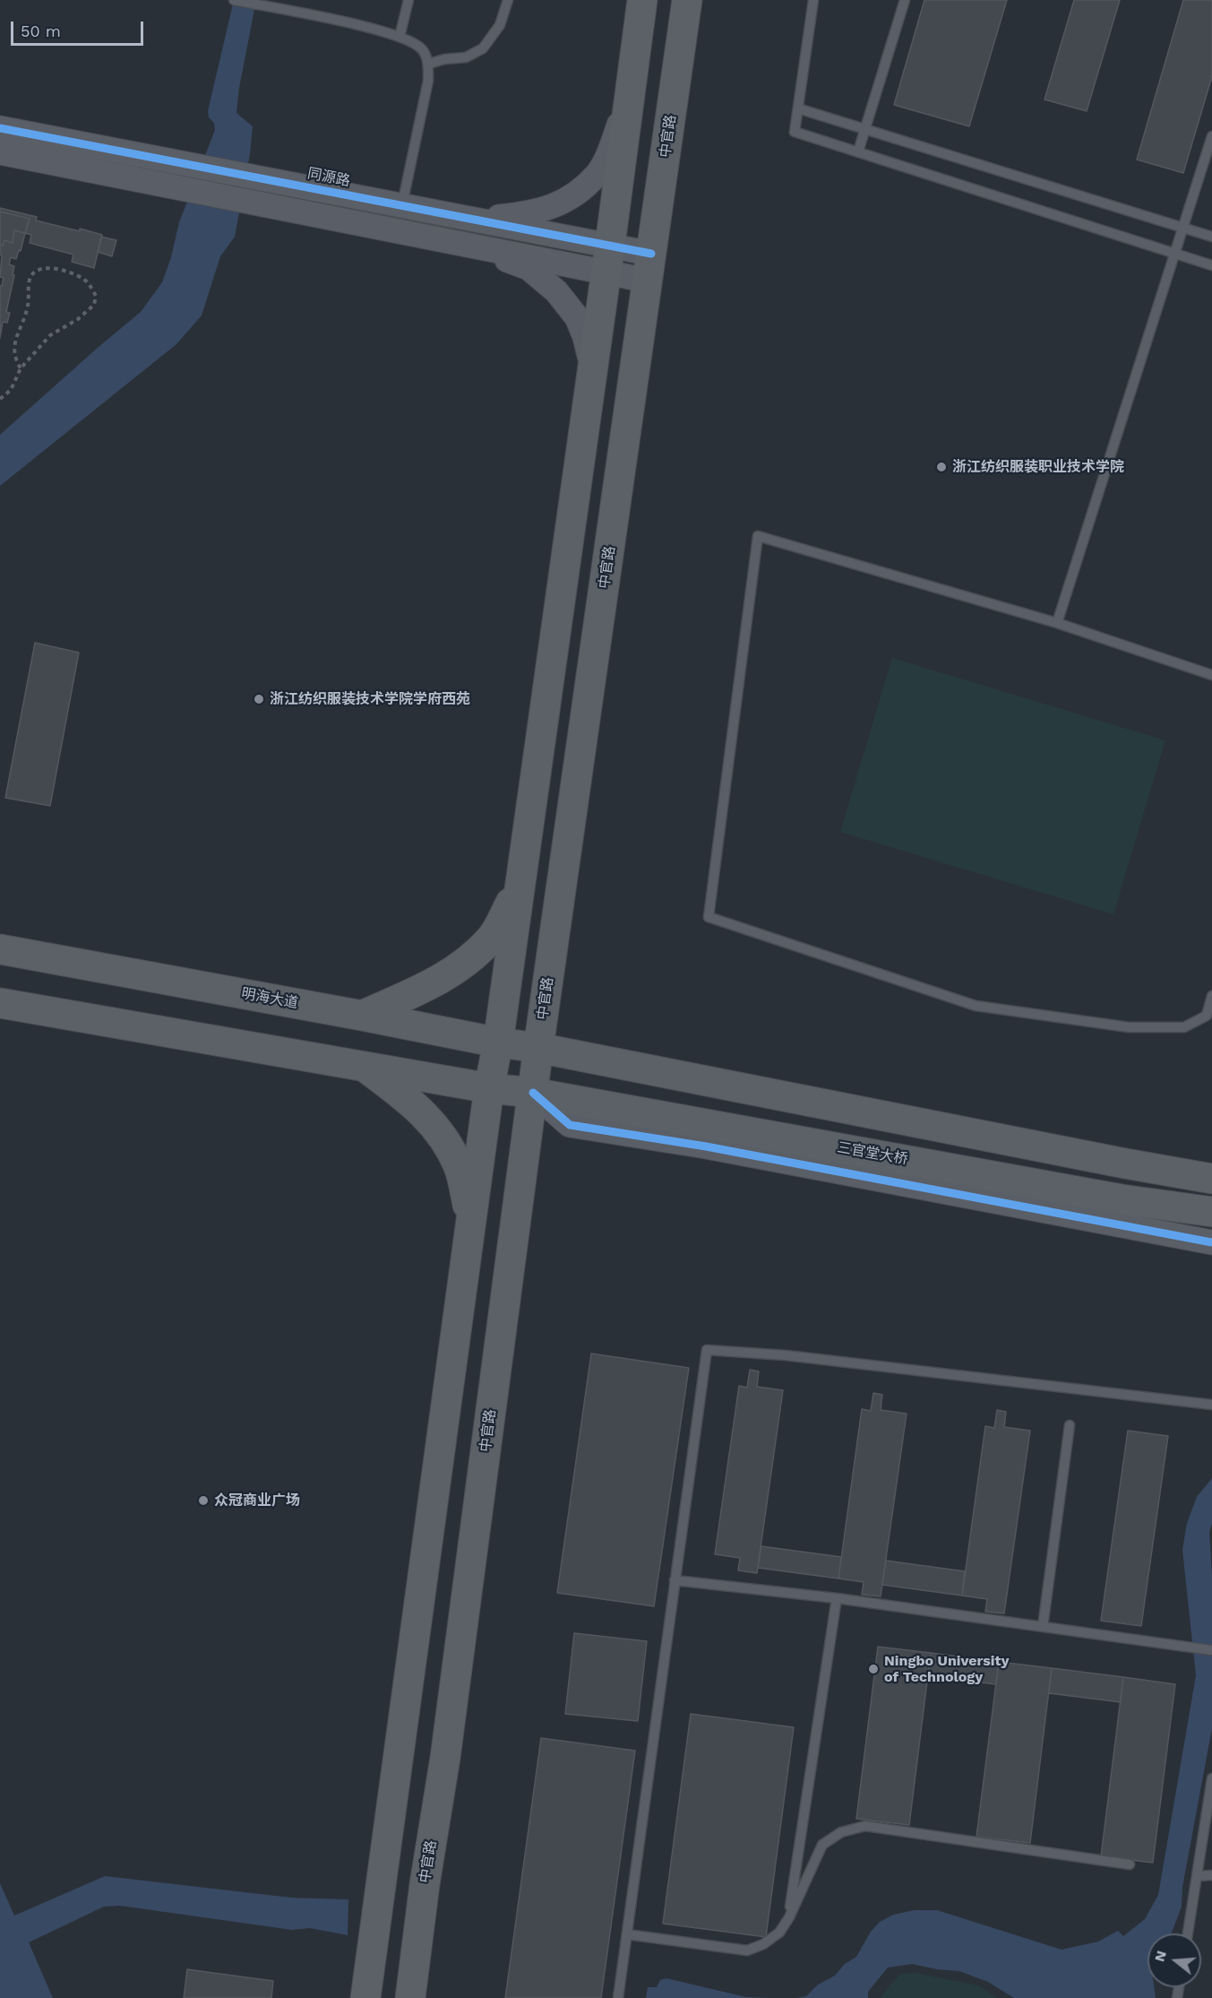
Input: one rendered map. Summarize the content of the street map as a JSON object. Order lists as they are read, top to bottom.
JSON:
{
  "streets": {
    "main road": ["中官路", "明海大道", "三官堂大桥"],
    "street": ["同源路"]
  },
  "crossings": [
    ["中官路", "同源路"],
    ["中官路", "明海大道"],
    ["中官路", "三官堂大桥"]
  ],
  "places": [
    "浙江纺织服装职业技术学院",
    "浙江纺织服装技术学院学府西苑",
    "众冠商业广场",
    "Ningbo University of Technology"
  ],
  "scale_bar": "50 m",
  "north": "left"
}
